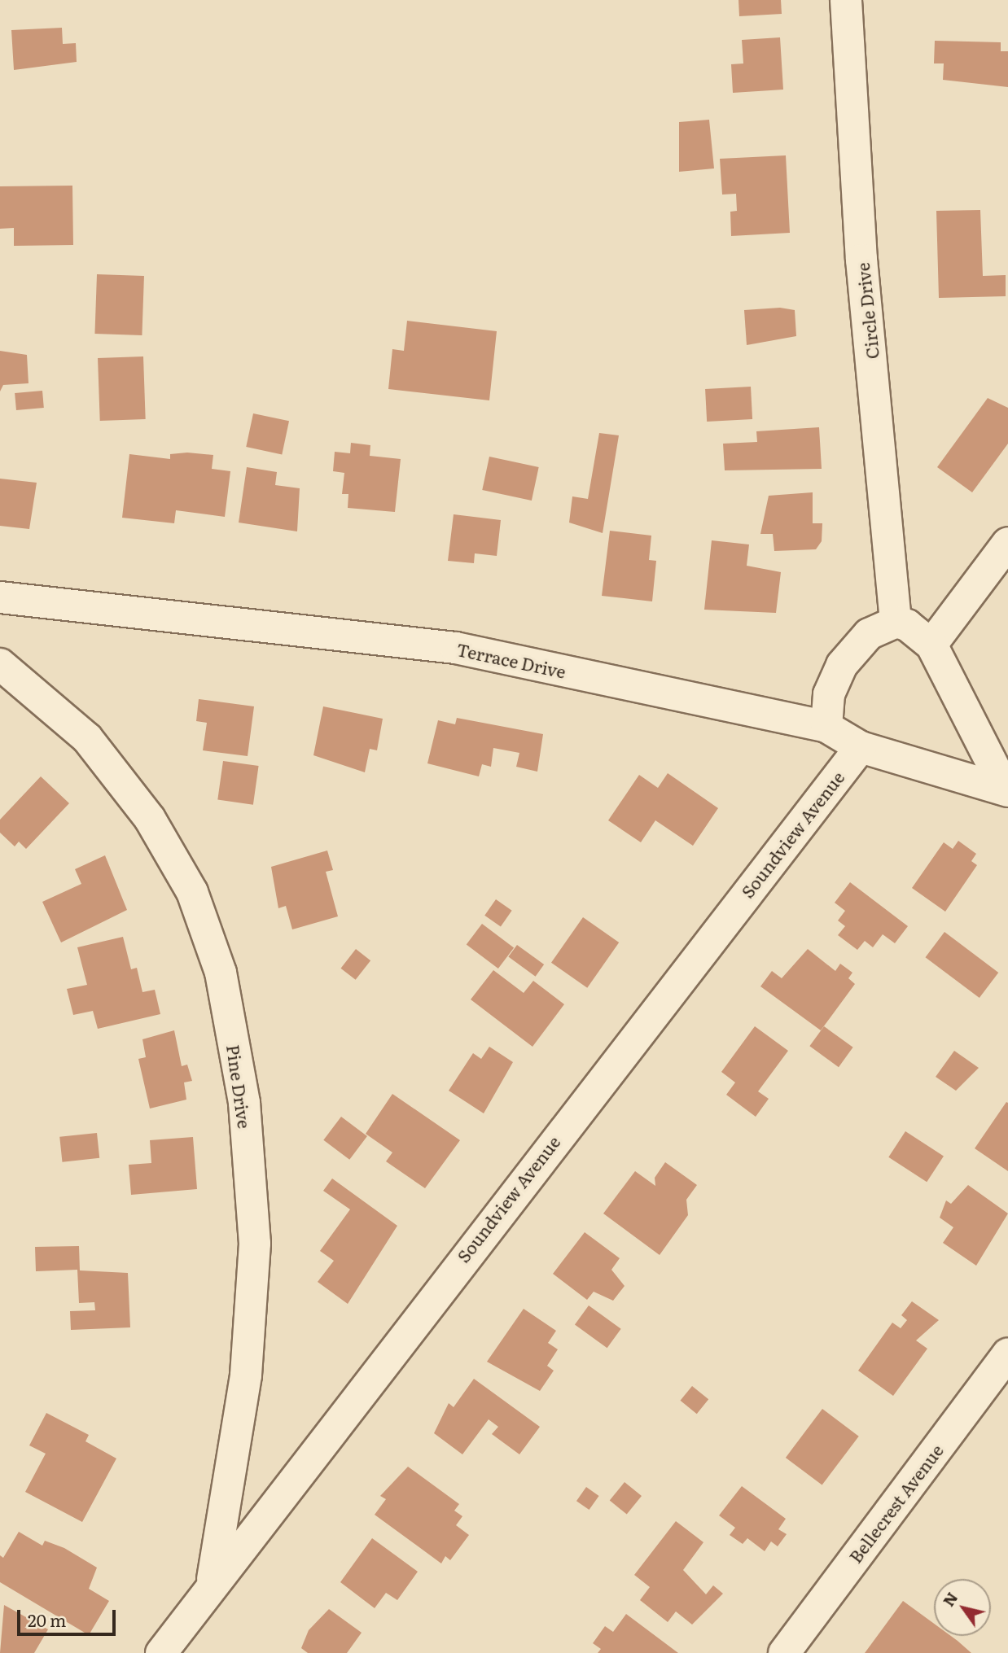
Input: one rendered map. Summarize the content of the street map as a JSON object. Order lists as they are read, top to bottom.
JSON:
{
  "streets": {
    "street": [
      "Circle Drive",
      "Terrace Drive",
      "Soundview Avenue",
      "Pine Drive",
      "Bellecrest Avenue"
    ]
  },
  "crossings": [
    ["Terrace Drive", "Soundview Avenue"],
    ["Soundview Avenue", "Pine Drive"]
  ],
  "scale_bar": "20 m",
  "north": "top left"
}
